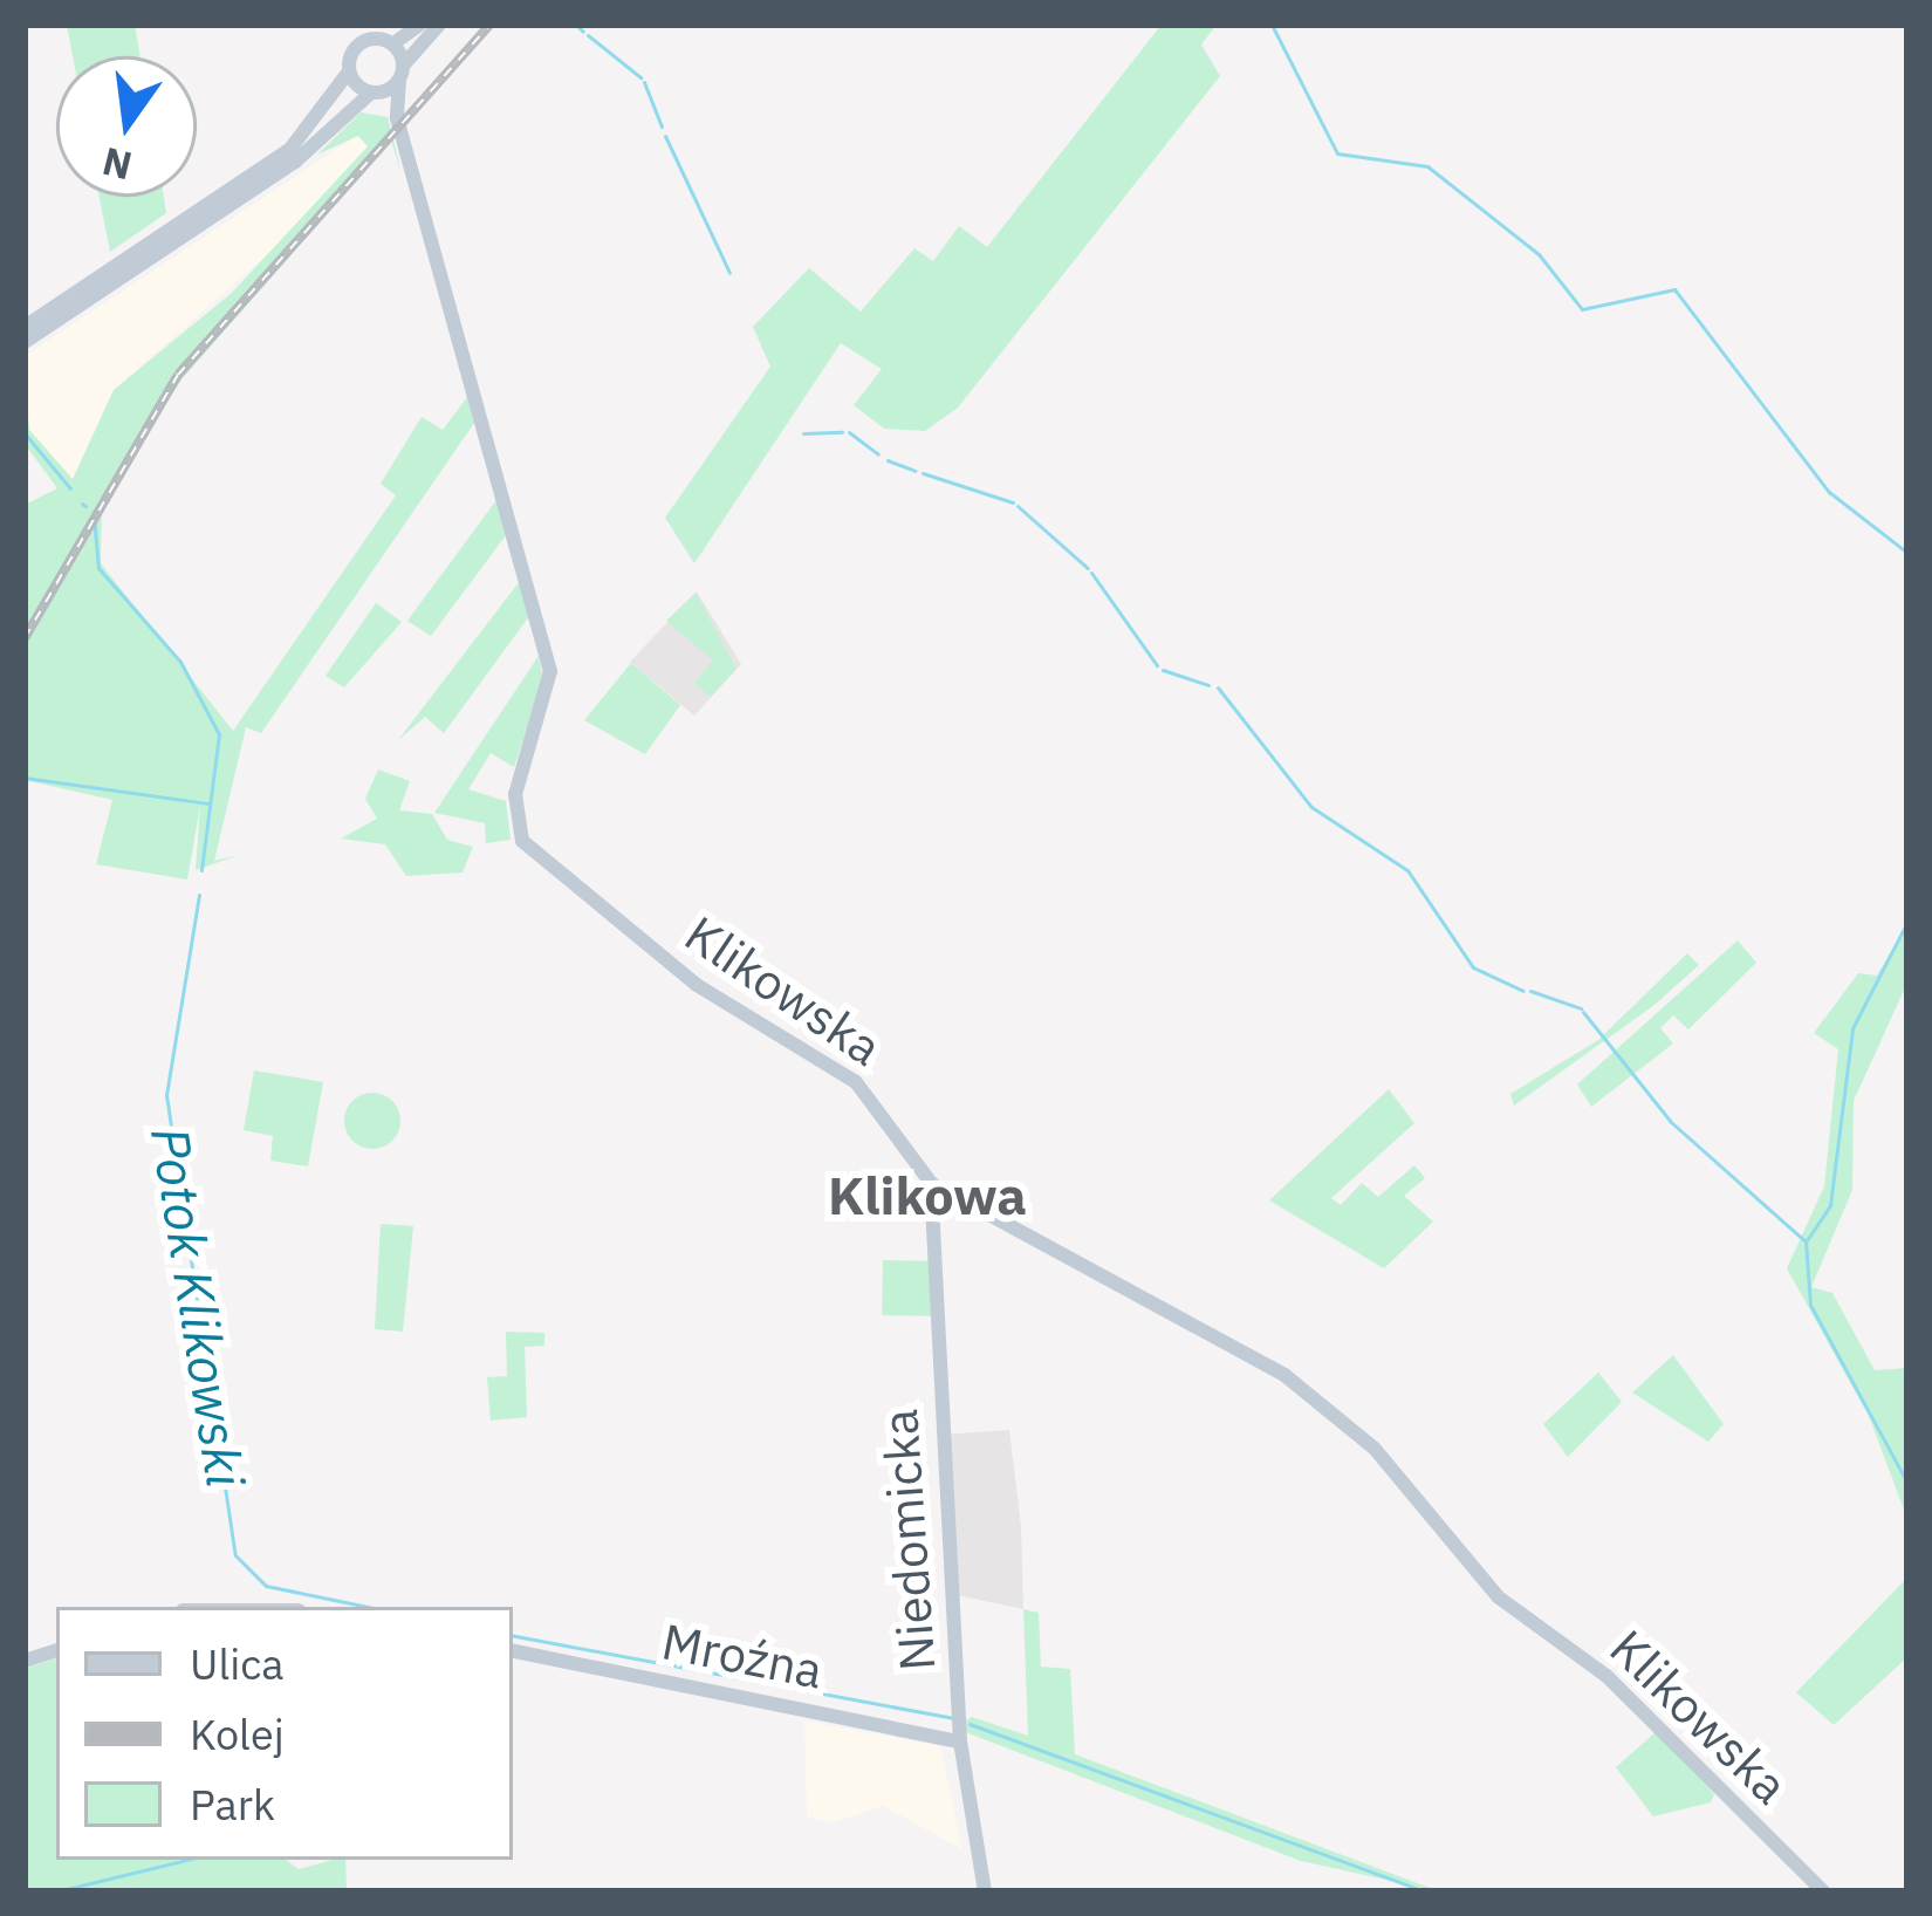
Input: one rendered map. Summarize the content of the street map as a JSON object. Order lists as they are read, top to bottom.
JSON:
{
  "streets": {
    "street": ["Klikowska", "Niedomicka", "Mroźna"]
  },
  "crossings": [
    ["Klikowska", "Niedomicka"],
    ["Niedomicka", "Mroźna"]
  ],
  "districts": ["Klikowa"],
  "water": ["Potok Klikowski"],
  "legend": ["Ulica", "Kolej", "Park"],
  "north": "bottom"
}
